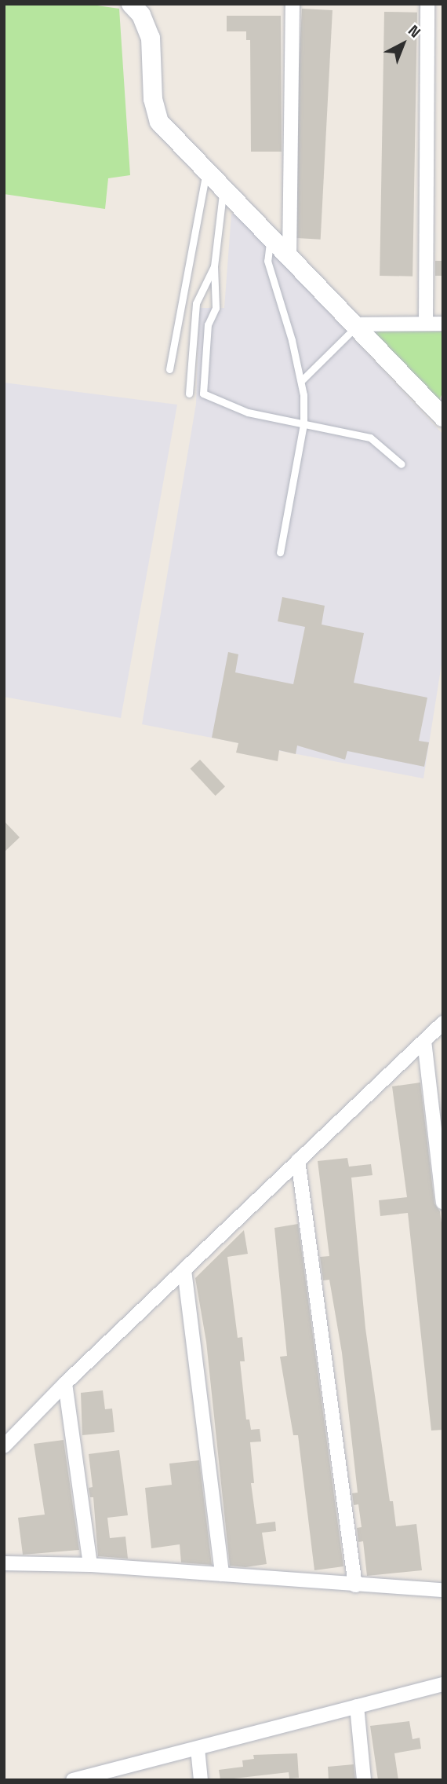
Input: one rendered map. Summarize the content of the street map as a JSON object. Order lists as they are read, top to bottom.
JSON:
{
  "north": "top right"
}
